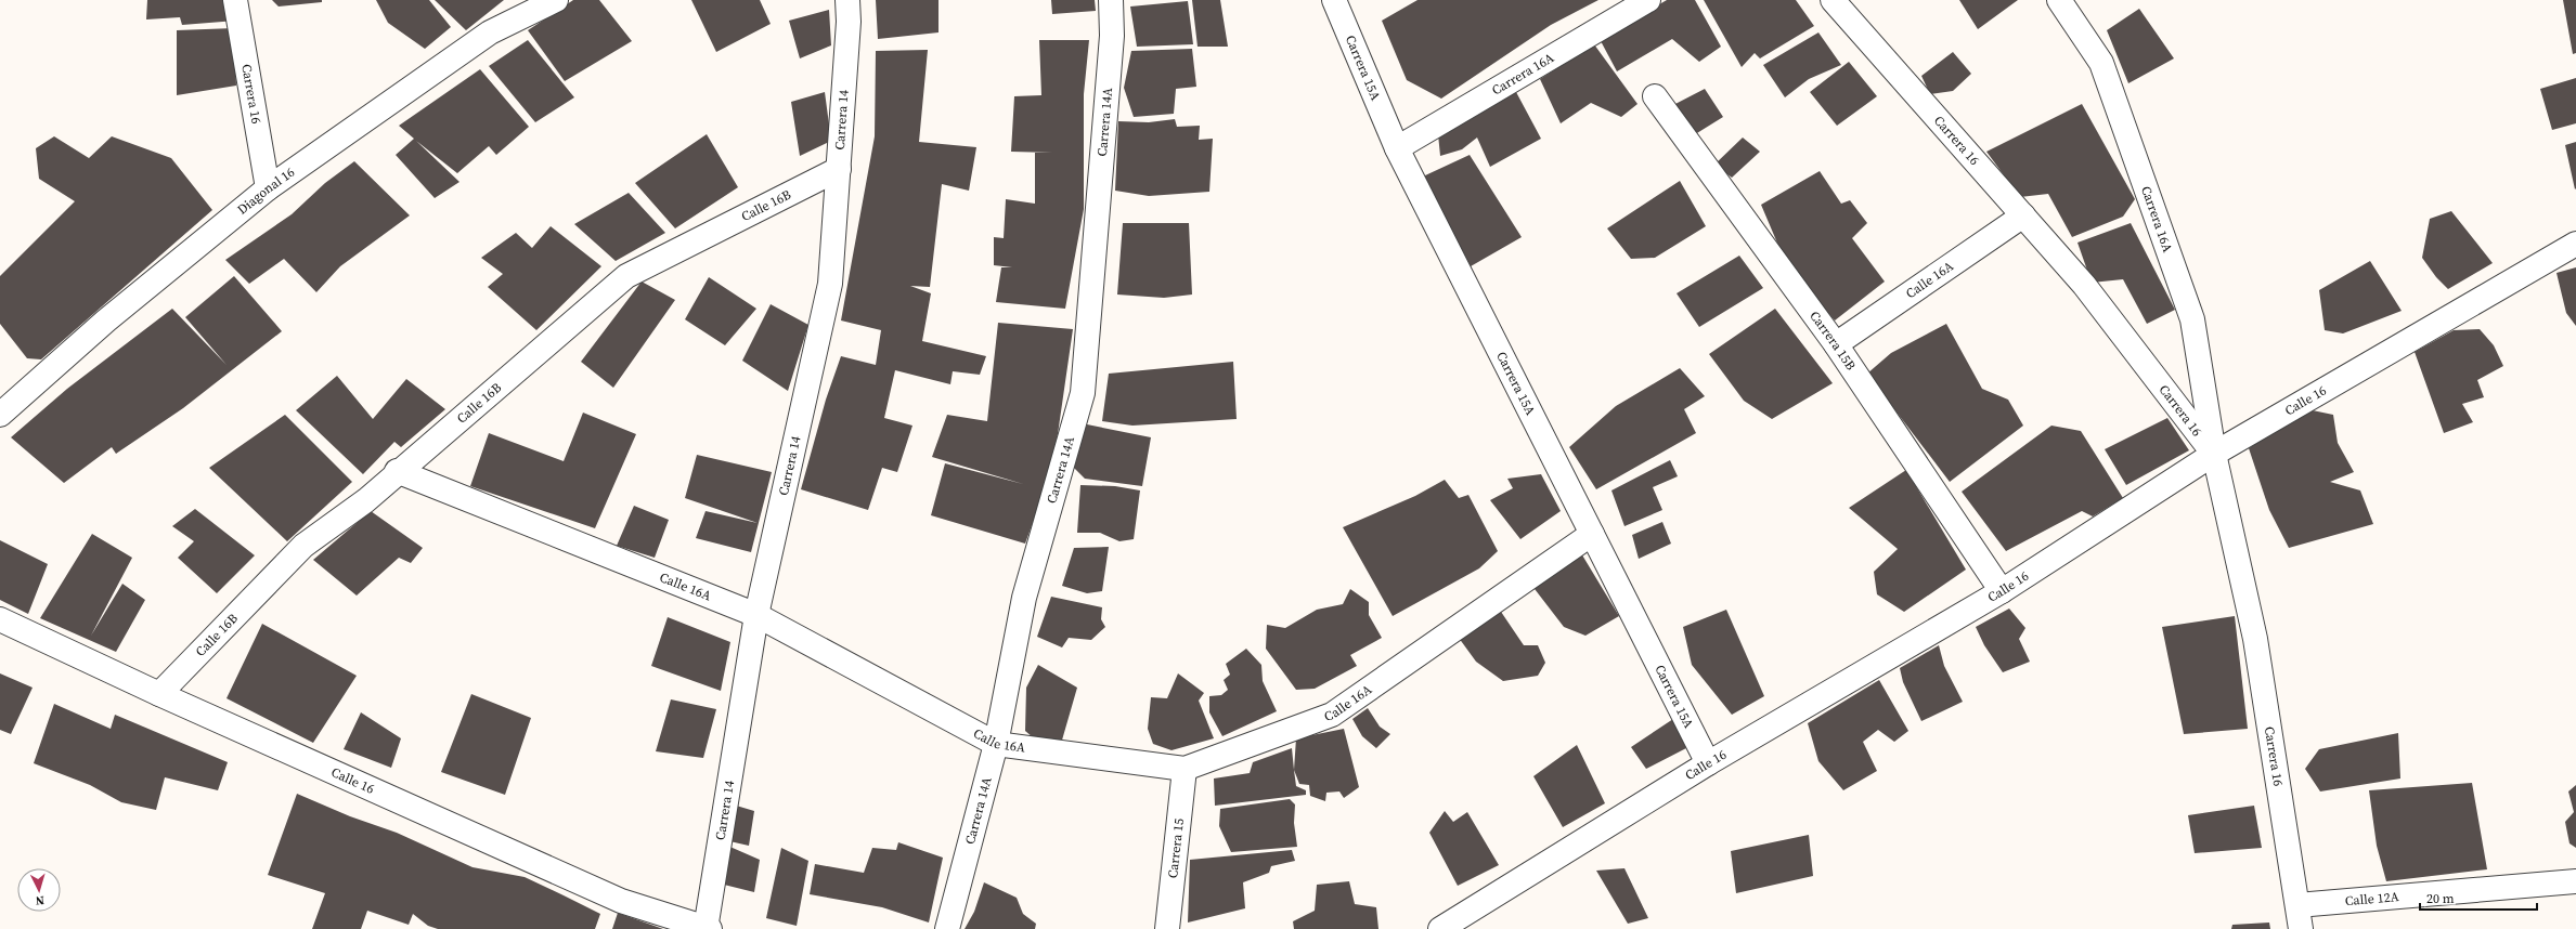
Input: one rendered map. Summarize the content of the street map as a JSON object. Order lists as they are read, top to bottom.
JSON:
{
  "streets": {
    "street": [
      "Carrera 15A",
      "Carrera 16A",
      "Carrera 16",
      "Carrera 14",
      "Carrera 14A",
      "Diagonal 16",
      "Calle 16B",
      "Calle 16A",
      "Carrera 15B",
      "Calle 16",
      "Carrera 15",
      "Calle 12A"
    ]
  },
  "crossings": [
    ["Carrera 15A", "Carrera 16A"],
    ["Carrera 15A", "Calle 16A"],
    ["Carrera 15A", "Calle 16"],
    ["Carrera 16A", "Carrera 16"],
    ["Carrera 16A", "Calle 16"],
    ["Carrera 16", "Diagonal 16"],
    ["Carrera 16", "Calle 16A"],
    ["Carrera 16", "Calle 16"],
    ["Carrera 16", "Calle 12A"],
    ["Carrera 14", "Calle 16B"],
    ["Carrera 14", "Calle 16A"],
    ["Carrera 14", "Calle 16"],
    ["Carrera 14A", "Calle 16A"],
    ["Calle 16B", "Calle 16A"],
    ["Calle 16B", "Calle 16"],
    ["Calle 16A", "Carrera 15B"],
    ["Calle 16A", "Carrera 15"],
    ["Carrera 15B", "Calle 16"]
  ],
  "scale_bar": "20 m",
  "north": "bottom"
}
